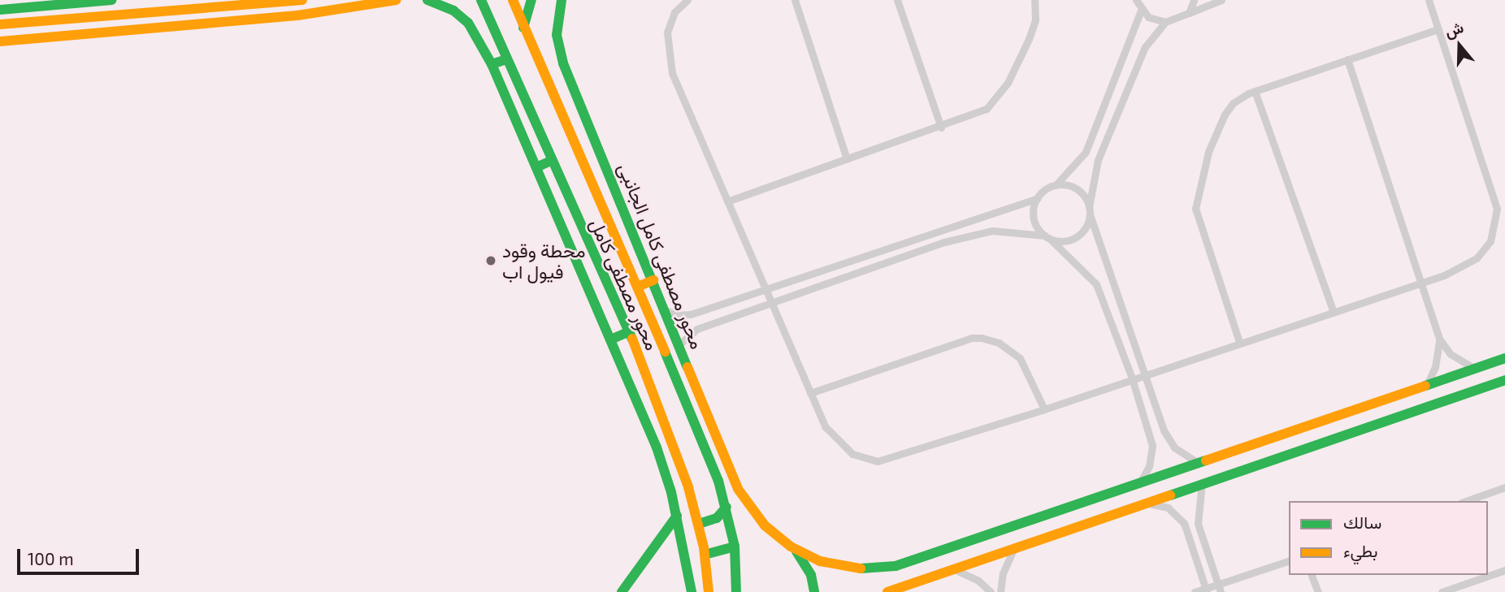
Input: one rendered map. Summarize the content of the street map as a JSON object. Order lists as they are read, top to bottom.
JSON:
{
  "streets": {
    "street": ["محور مصطفى كامل الجانبى", "محور مصطفى كامل"]
  },
  "places": ["محطة وقود فيول اب"],
  "legend": ["سالك", "بطيء"],
  "scale_bar": "100 m",
  "north": "top"
}
